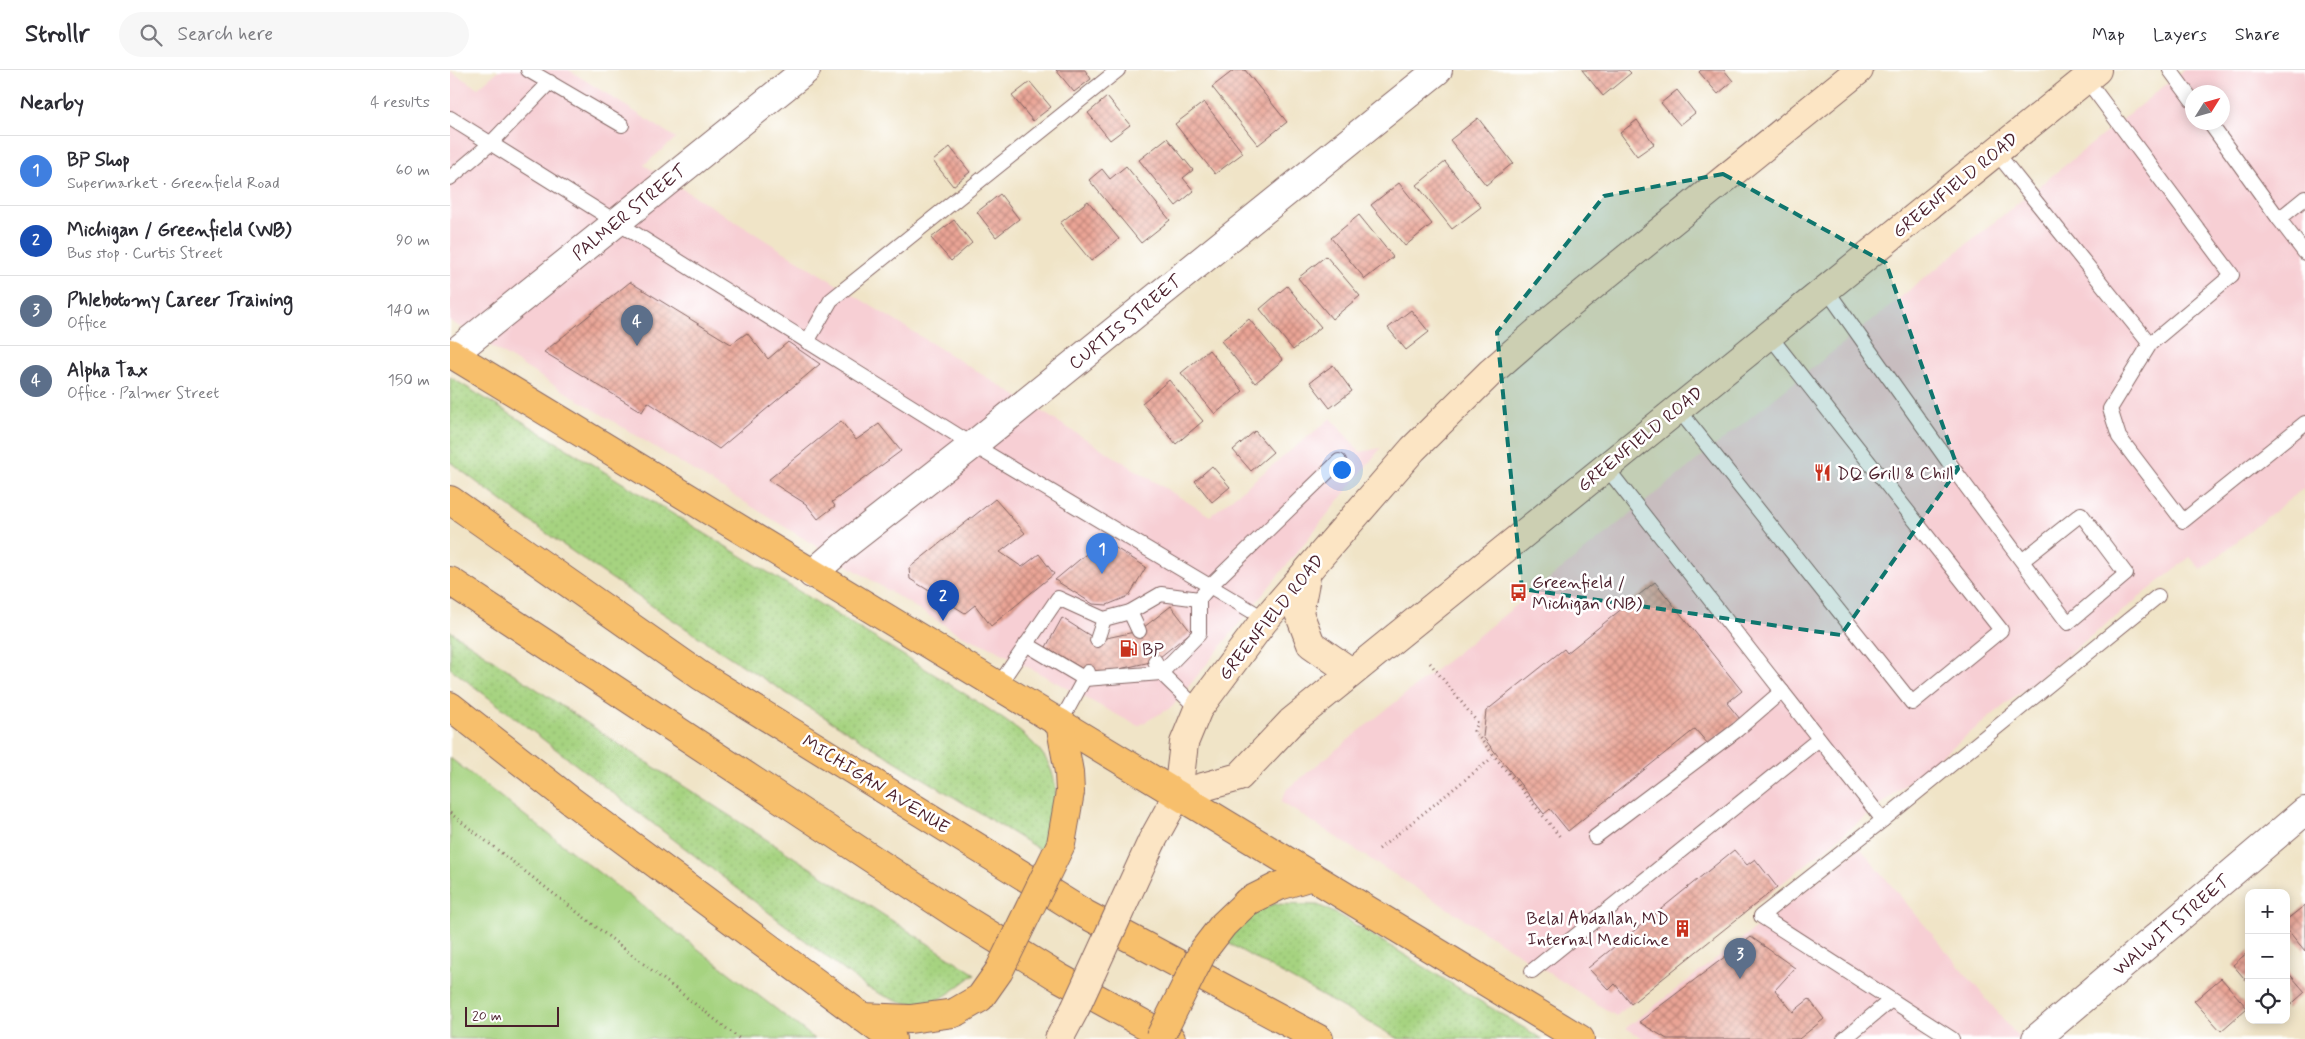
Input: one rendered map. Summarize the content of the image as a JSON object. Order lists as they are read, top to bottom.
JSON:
{
  "streets": {
    "main road": ["GREENFIELD ROAD", "MICHIGAN AVENUE"],
    "street": ["PALMER STREET", "CURTIS STREET", "WALWIT STREET"]
  },
  "places": {
    "restaurant": ["DQ Grill & Chill"],
    "bus stop": ["Greenfield / Michigan (NB)"],
    "fuel station": ["BP"],
    "building": ["Belal Abdallah, MD Internal Medicine"]
  },
  "scale_bar": "20 m",
  "north": "top right",
  "page": {
    "header": "Strollr",
    "search": "Search here",
    "nav": ["Map", "Layers", "Share"],
    "heading": ["Nearby", "4 results"],
    "list": [
      {
        "mark": "1",
        "name": "BP Shop",
        "note": "Supermarket · Greenfield Road",
        "value": "60 m"
      },
      {
        "mark": "2",
        "name": "Michigan / Greenfield (WB)",
        "note": "Bus stop · Curtis Street",
        "value": "90 m"
      },
      {
        "mark": "3",
        "name": "Phlebotomy Career Training",
        "note": "Office",
        "value": "140 m"
      },
      {
        "mark": "4",
        "name": "Alpha Tax",
        "note": "Office · Palmer Street",
        "value": "150 m"
      }
    ],
    "pins": [
      "4",
      "1",
      "2",
      "3"
    ],
    "map_buttons": ["+", "−"],
    "scale": "20 m"
  }
}
